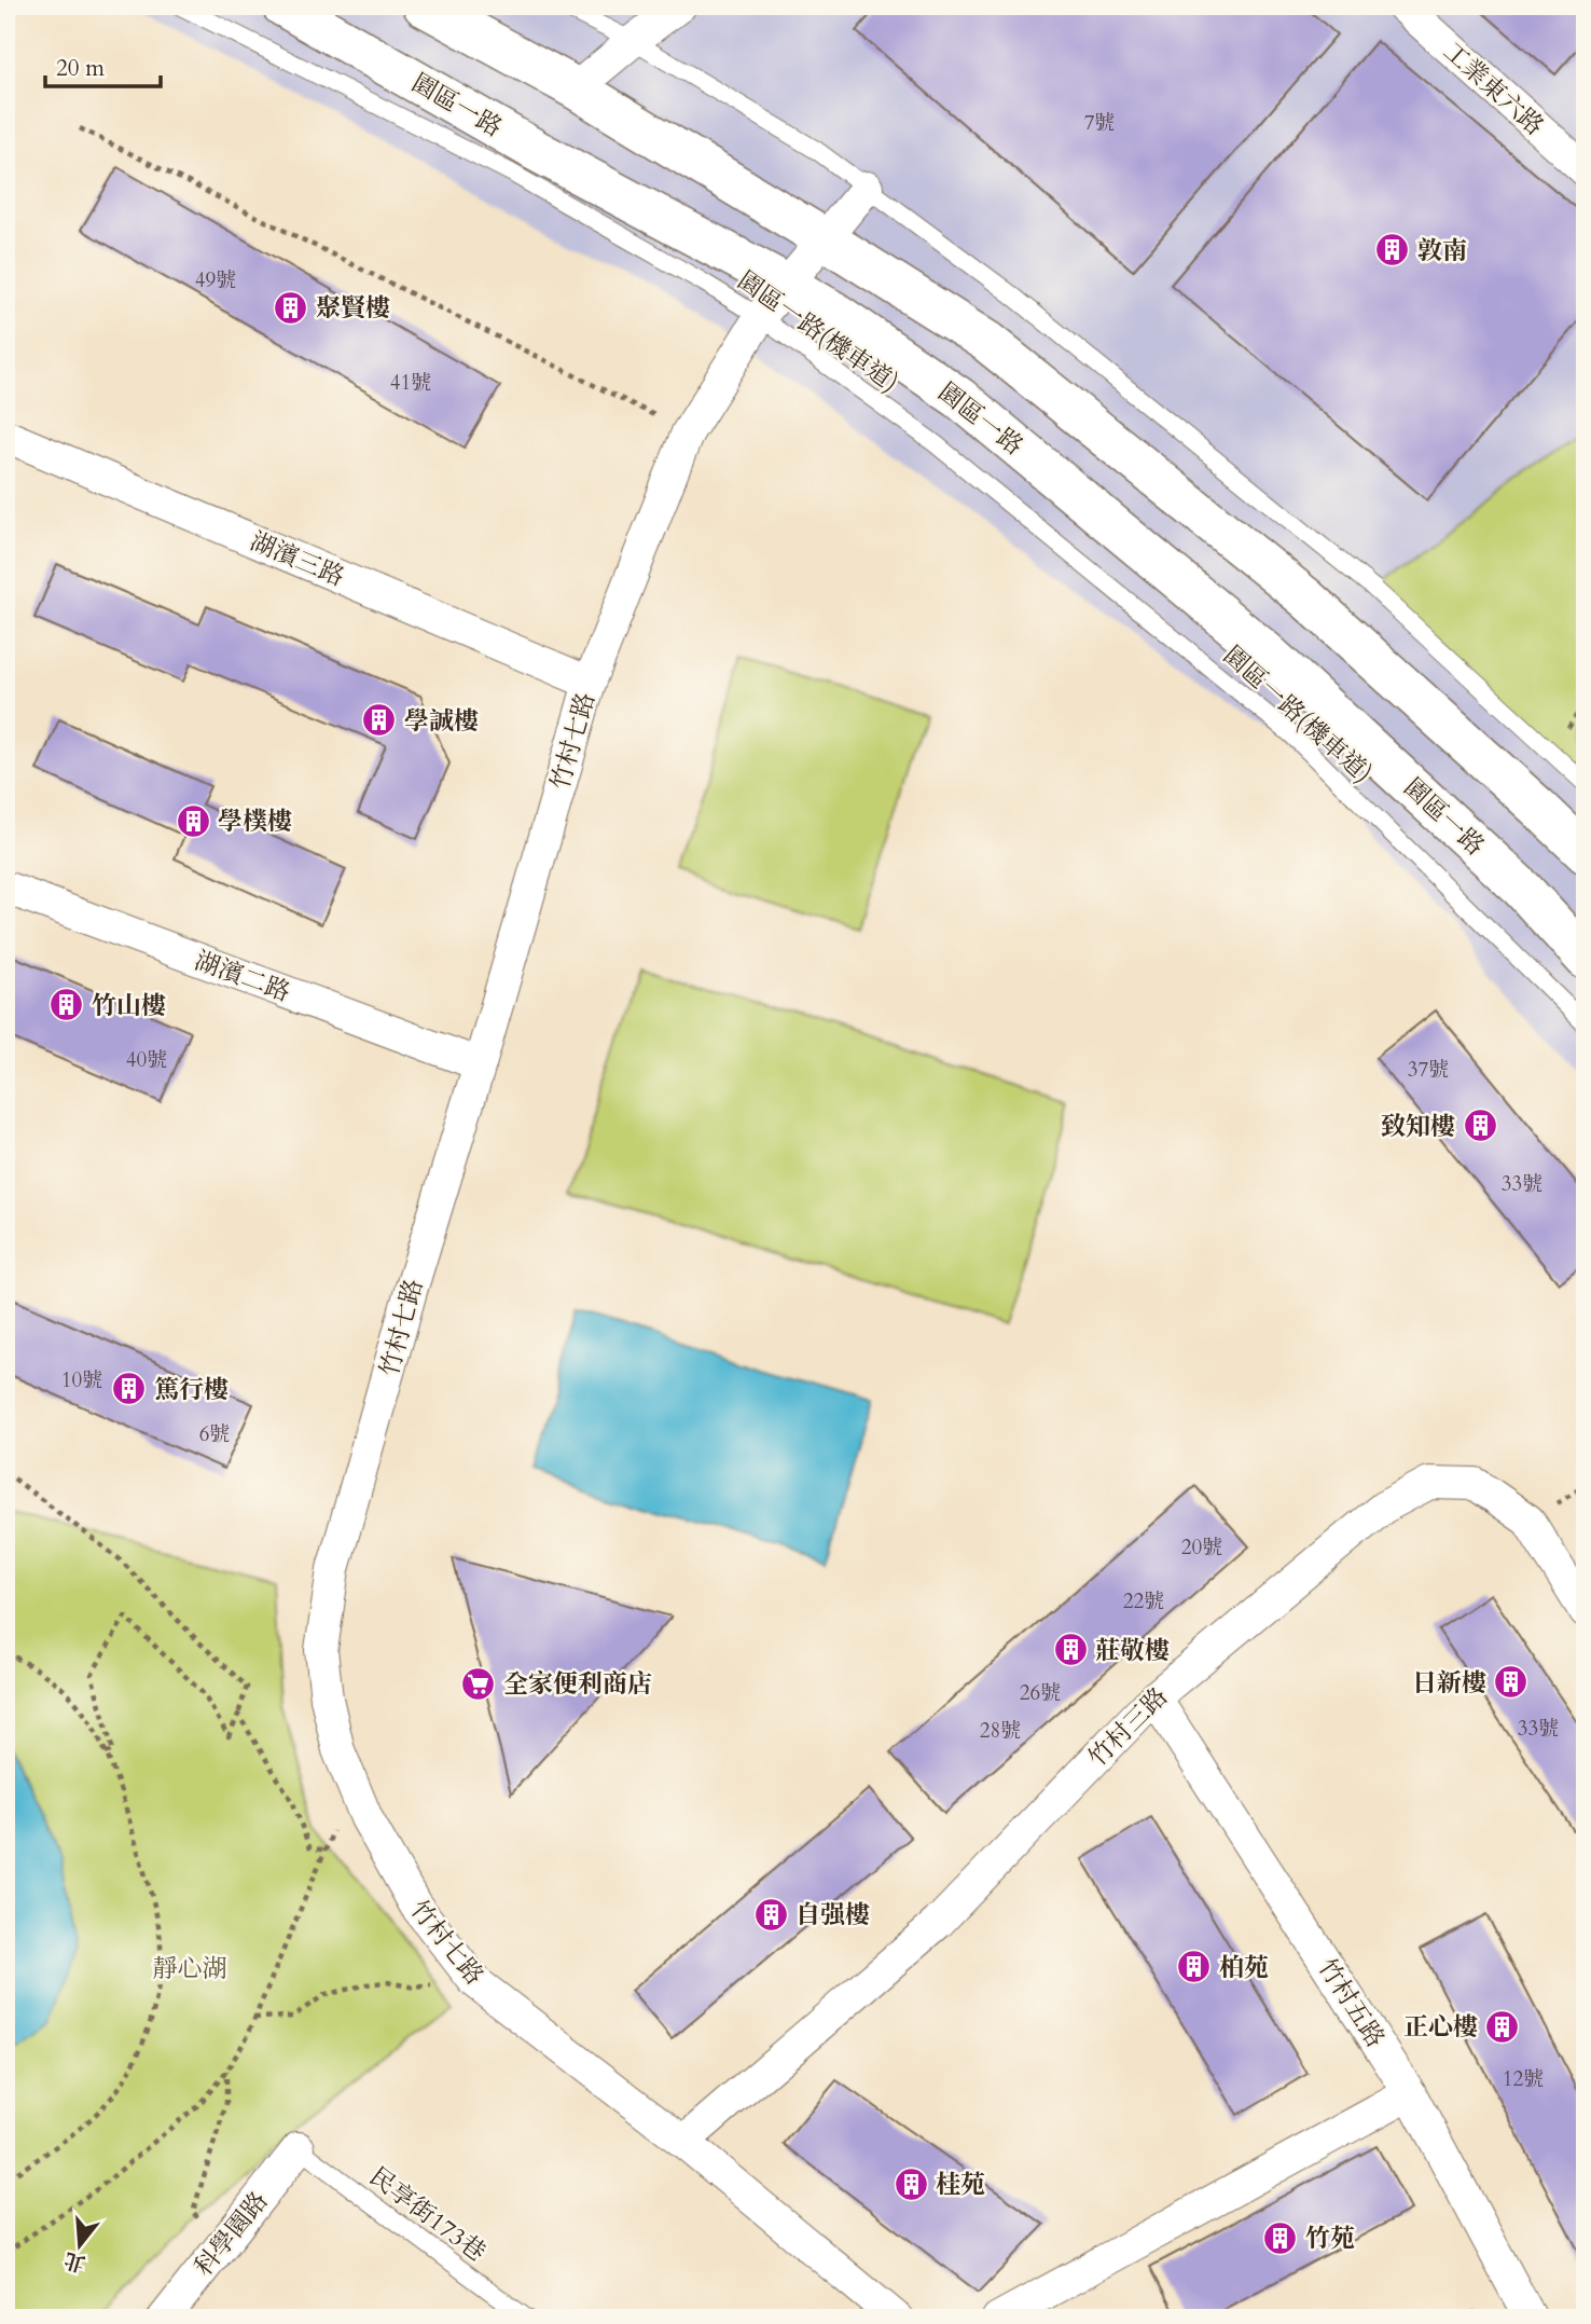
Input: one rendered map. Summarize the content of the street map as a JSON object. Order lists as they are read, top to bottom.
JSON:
{
  "streets": {
    "street": [
      "工業東六路",
      "園區一路",
      "湖濱三路",
      "竹村七路",
      "湖濱二路",
      "竹村三路",
      "竹村五路",
      "科學園路"
    ],
    "lane": ["園區一路(機車道)", "民享街173巷"]
  },
  "crossings": [
    ["園區一路", "竹村七路"],
    ["園區一路(機車道)", "竹村七路"],
    ["湖濱三路", "竹村七路"],
    ["竹村七路", "湖濱二路"],
    ["竹村七路", "竹村三路"],
    ["竹村三路", "竹村五路"],
    ["民享街173巷", "科學園路"]
  ],
  "parks": ["靜心湖"],
  "places": {
    "building": [
      "敦南",
      "聚賢樓",
      "學誠樓",
      "學樸樓",
      "竹山樓",
      "致知樓",
      "篤行樓",
      "莊敬樓",
      "日新樓",
      "自强樓",
      "柏苑",
      "正心樓",
      "桂苑",
      "竹苑"
    ],
    "supermarket": ["全家便利商店"]
  },
  "house_numbers": [
    "7號",
    "49號",
    "41號",
    "40號",
    "37號",
    "33號",
    "10號",
    "6號",
    "20號",
    "22號",
    "26號",
    "33號",
    "28號",
    "12號"
  ],
  "scale_bar": "20 m",
  "north": "bottom"
}
